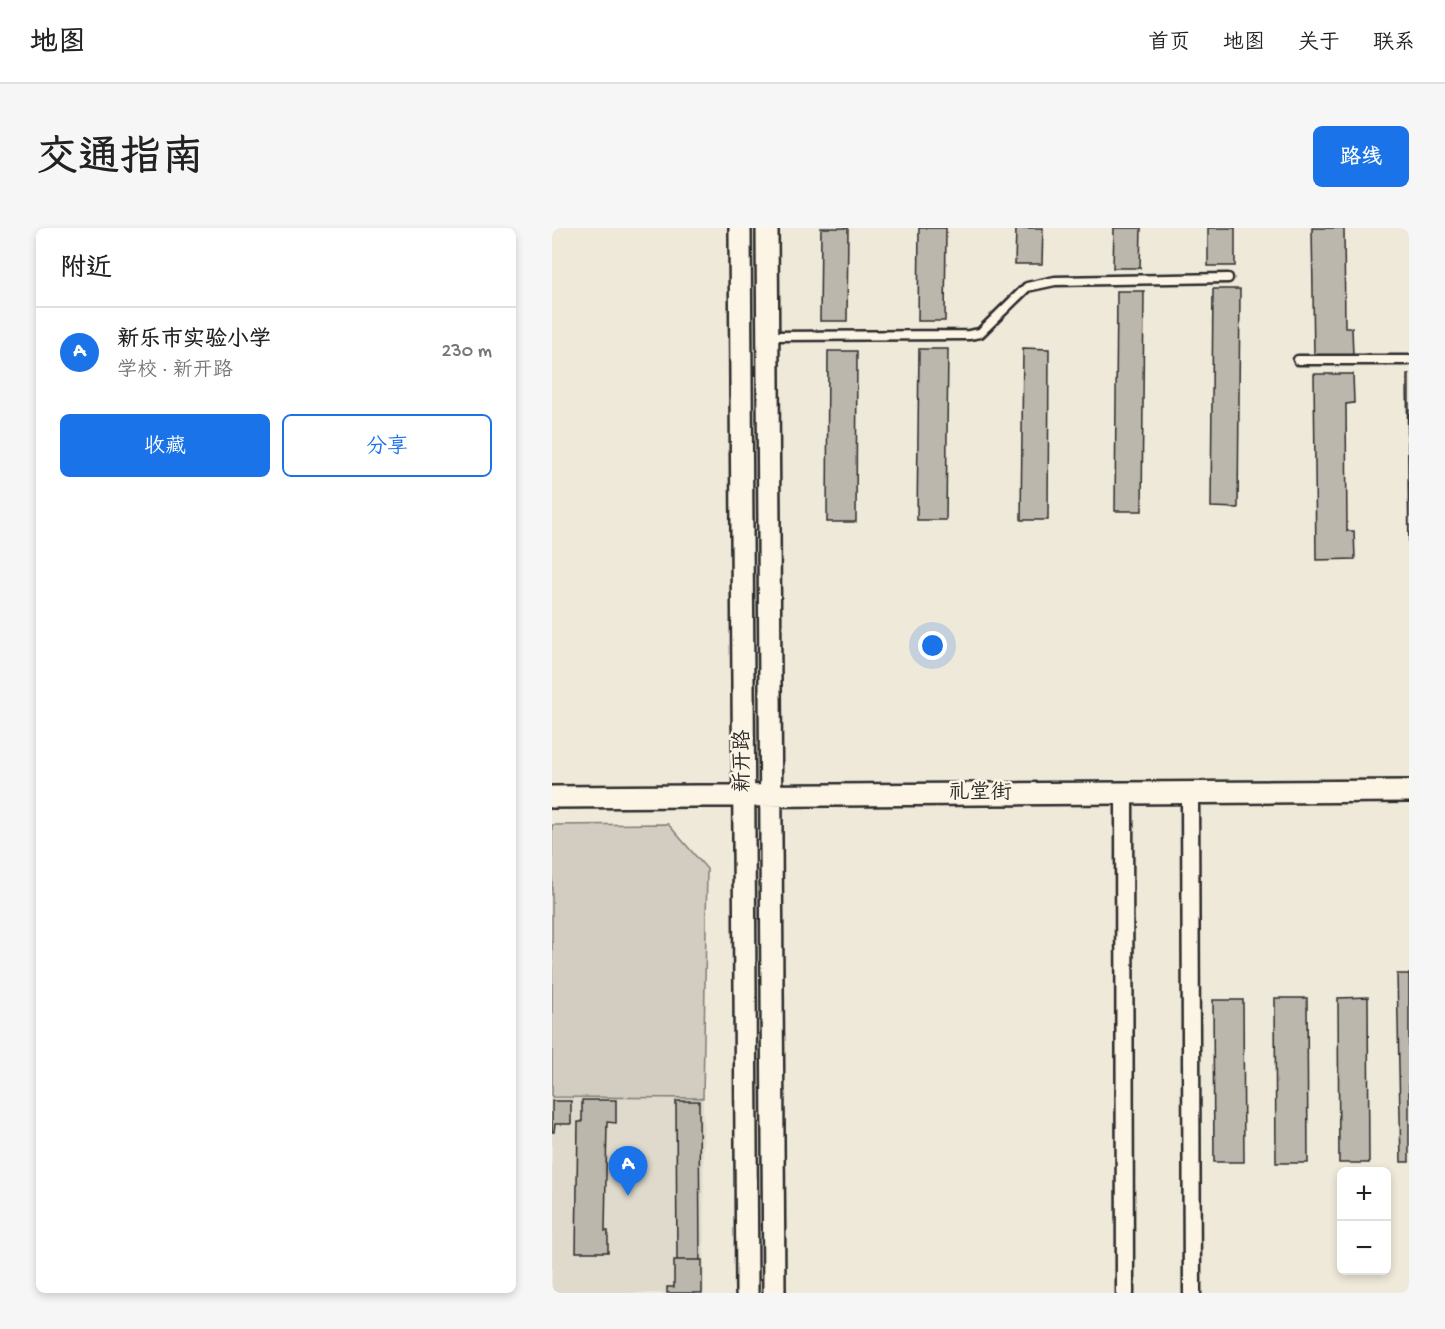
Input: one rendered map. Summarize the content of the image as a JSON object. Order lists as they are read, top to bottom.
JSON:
{
  "streets": {
    "street": ["新开路", "礼堂街"]
  },
  "crossings": [
    ["新开路", "礼堂街"]
  ],
  "page": {
    "header": "地图",
    "nav": [
      "首页",
      "地图",
      "关于",
      "联系"
    ],
    "title": "交通指南",
    "buttons": [
      "路线",
      ["收藏", "分享"]
    ],
    "heading": "附近",
    "list": [
      {
        "mark": "A",
        "name": "新乐市实验小学",
        "note": "学校 · 新开路",
        "value": "230 m"
      }
    ],
    "pins": "A",
    "map_buttons": ["+", "−"]
  }
}
